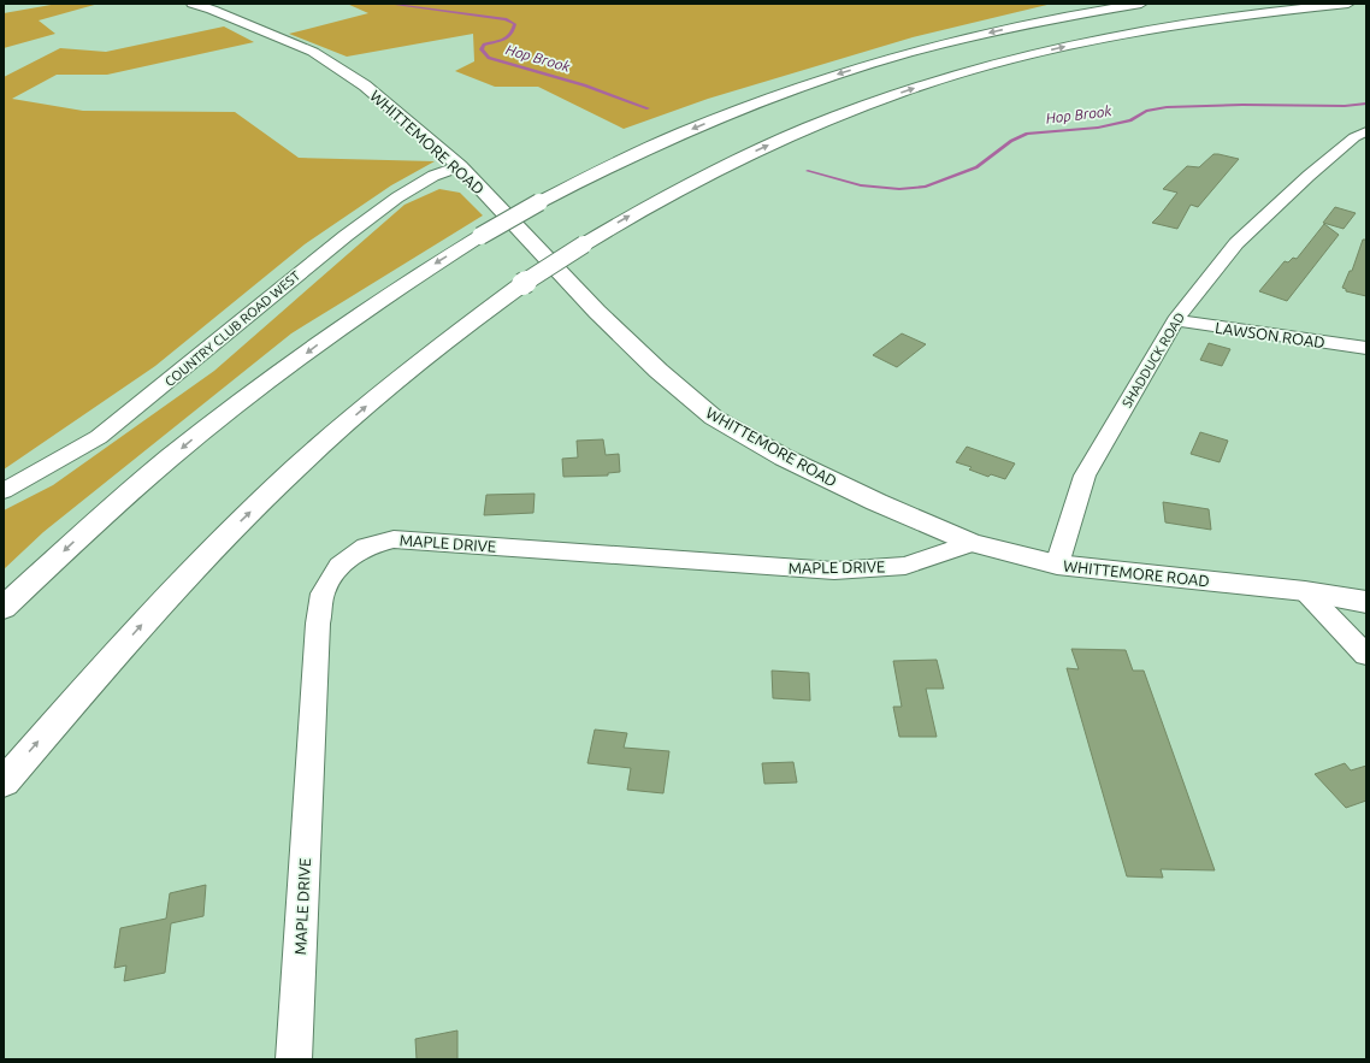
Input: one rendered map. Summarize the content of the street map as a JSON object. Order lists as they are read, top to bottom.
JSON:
{
  "streets": {
    "main road": ["WHITTEMORE ROAD"],
    "street": [
      "COUNTRY CLUB ROAD WEST",
      "LAWSON ROAD",
      "SHADDUCK ROAD",
      "MAPLE DRIVE"
    ]
  },
  "crossings": [
    ["WHITTEMORE ROAD", "COUNTRY CLUB ROAD WEST"],
    ["WHITTEMORE ROAD", "SHADDUCK ROAD"],
    ["WHITTEMORE ROAD", "MAPLE DRIVE"],
    ["LAWSON ROAD", "SHADDUCK ROAD"]
  ],
  "water": ["Hop Brook"]
}
